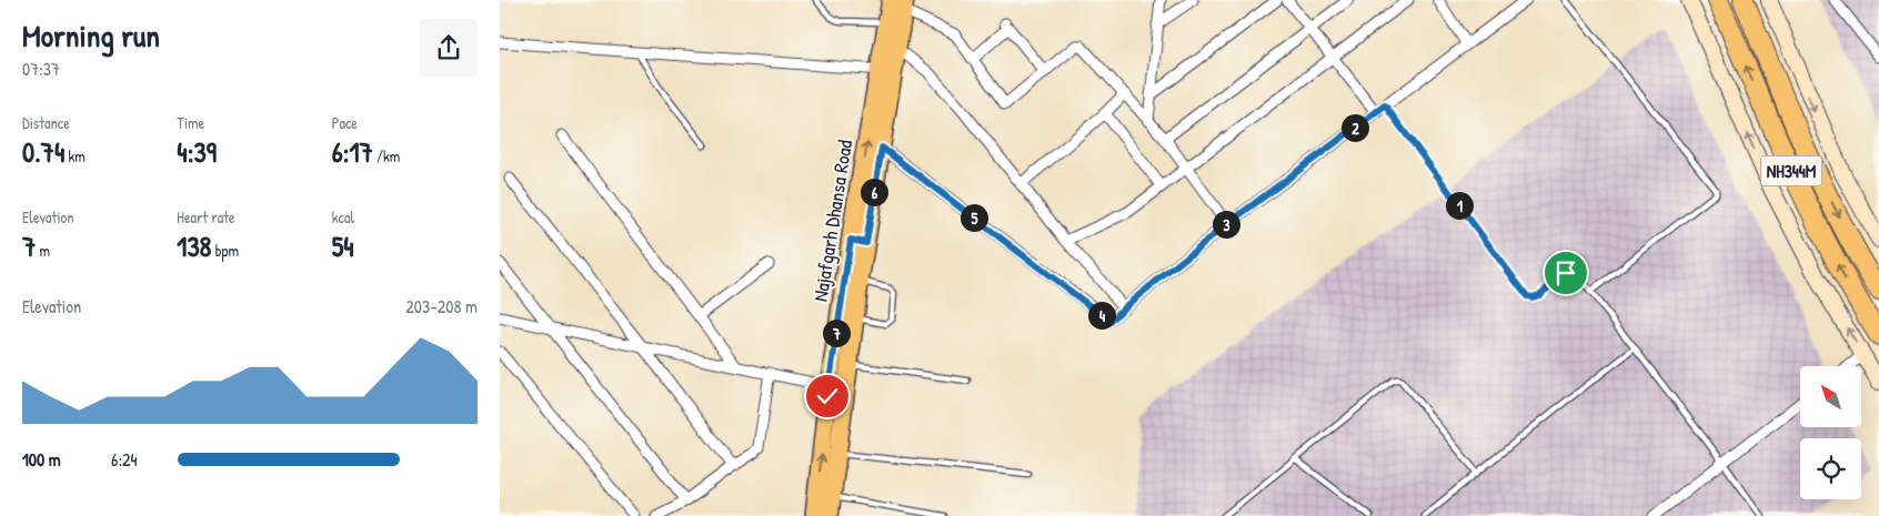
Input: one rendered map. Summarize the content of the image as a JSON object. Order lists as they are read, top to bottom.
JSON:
{
  "streets": {
    "highway": ["NH344M"],
    "main road": ["Najafgarh Dhansa Road"]
  },
  "north": "top left",
  "page": {
    "heading": ["Morning run", "07:37"],
    "stats": [
      ["Distance", "0.74 km"],
      ["Time", "4:39"],
      ["Pace", "6:17 /km"],
      ["Elevation", "7 m"],
      ["Heart rate", "138 bpm"],
      ["kcal", "54"]
    ],
    "pins": [
      "2",
      "6",
      "1",
      "5",
      "3",
      "4",
      "7"
    ],
    "chart": ["Elevation", "203–208 m"],
    "list": [
      {
        "name": "100 m",
        "note": "6:24"
      }
    ]
  }
}
